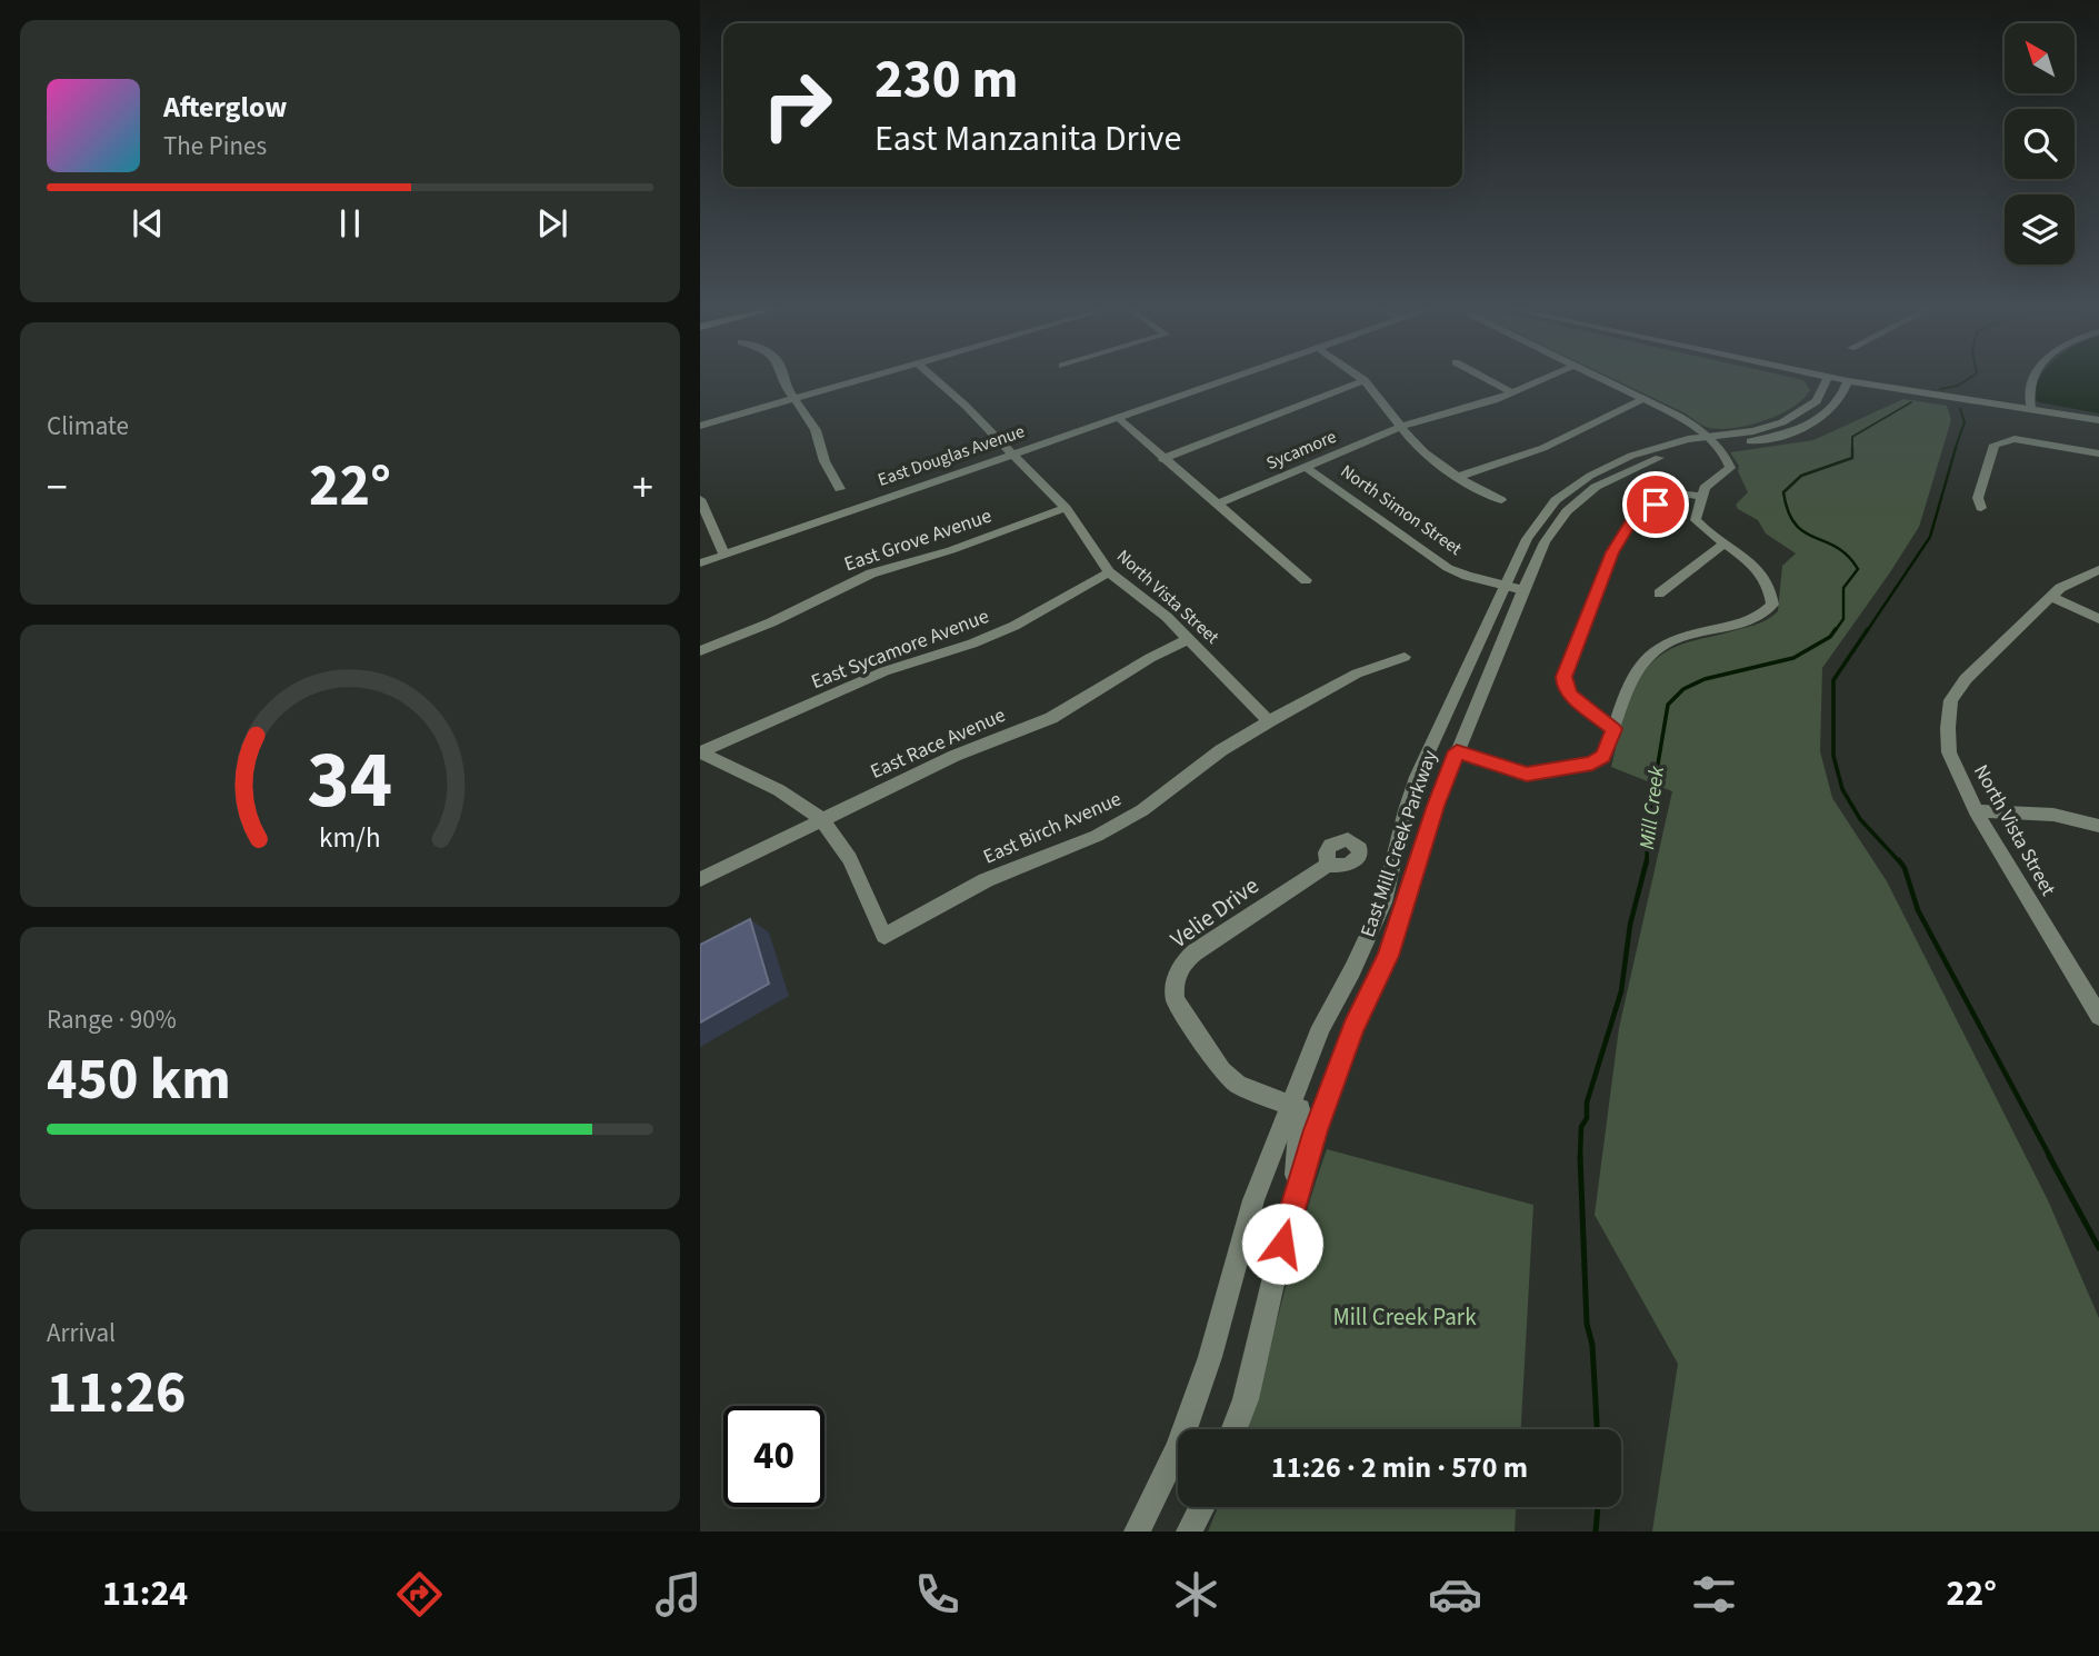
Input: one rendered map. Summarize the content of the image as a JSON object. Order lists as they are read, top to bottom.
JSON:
{
  "streets": {
    "street": [
      "Sycamore",
      "East Douglas Avenue",
      "North Simon Street",
      "East Grove Avenue",
      "North Vista Street",
      "East Sycamore Avenue",
      "East Race Avenue",
      "East Birch Avenue",
      "East Mill Creek Parkway",
      "Velie Drive"
    ]
  },
  "crossings": [
    ["Sycamore", "North Simon Street"],
    ["East Douglas Avenue", "North Vista Street"],
    ["North Simon Street", "East Mill Creek Parkway"],
    ["East Grove Avenue", "North Vista Street"],
    ["North Vista Street", "East Sycamore Avenue"],
    ["North Vista Street", "East Race Avenue"],
    ["North Vista Street", "East Birch Avenue"],
    ["East Race Avenue", "East Birch Avenue"],
    ["East Mill Creek Parkway", "Velie Drive"]
  ],
  "water": ["Mill Creek"],
  "parks": ["Mill Creek Park"],
  "north": "top left",
  "page": {
    "turn": ["230 m", "East Manzanita Drive"],
    "song": ["Afterglow", "The Pines"],
    "tile": [
      "Climate",
      ["Range · 90%", "450 km"],
      ["Arrival", "11:26"]
    ],
    "heat": ["−", "22°", "+"],
    "limit": "40",
    "trip": "11:26 · 2 min · 570 m",
    "tabs": ["11:24", "22°"],
    "gauge": ["34", "km/h"]
  }
}
